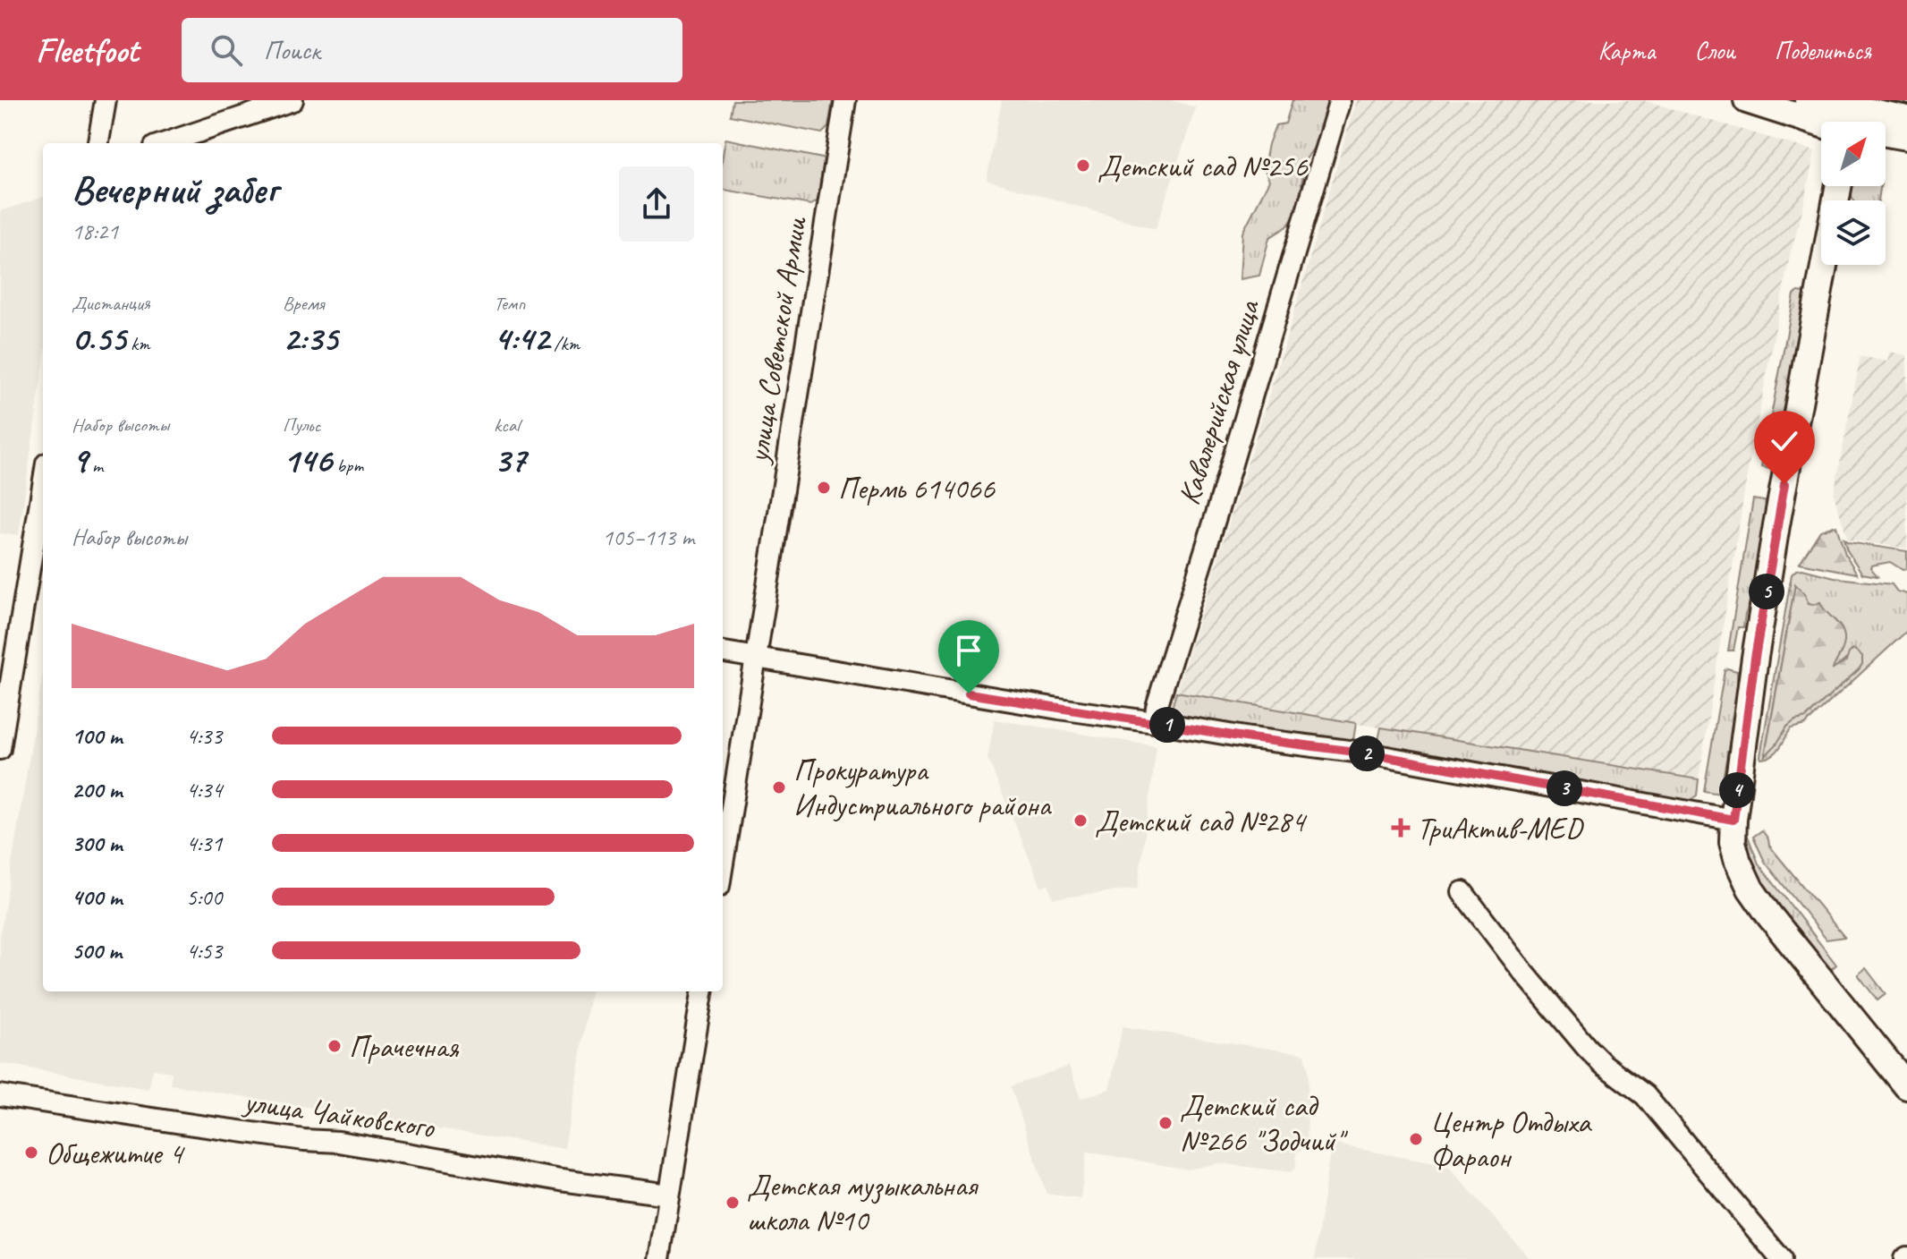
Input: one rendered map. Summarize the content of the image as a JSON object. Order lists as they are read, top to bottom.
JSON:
{
  "streets": {
    "street": ["улица Советской Армии", "Кавалерийская улица", "улица Чайковского"]
  },
  "places": {
    "other": [
      "Детский сад №256",
      "Пермь 614066",
      "Прокуратура Индустриального района",
      "Детский сад №284",
      "Прачечная",
      "Детский сад №266 \"Зодчий\"",
      "Центр Отдыха Фараон",
      "Общежитие 4",
      "Детская музыкальная школа №10"
    ],
    "health": ["ТриАктив-MED"]
  },
  "north": "top right",
  "page": {
    "header": "Fleetfoot",
    "search": "Поиск",
    "nav": ["Карта", "Слои", "Поделиться"],
    "heading": ["Вечерний забег", "18:21"],
    "stats": [
      ["Дистанция", "0.55 km"],
      ["Время", "2:35"],
      ["Темп", "4:42 /km"],
      ["Набор высоты", "9 m"],
      ["Пульс", "146 bpm"],
      ["kcal", "37"]
    ],
    "chart": ["Набор высоты", "105–113 m"],
    "pins": [
      "5",
      "1",
      "2",
      "3",
      "4"
    ],
    "list": [
      {
        "name": "100 m",
        "note": "4:33"
      },
      {
        "name": "200 m",
        "note": "4:34"
      },
      {
        "name": "300 m",
        "note": "4:31"
      },
      {
        "name": "400 m",
        "note": "5:00"
      },
      {
        "name": "500 m",
        "note": "4:53"
      }
    ]
  }
}
